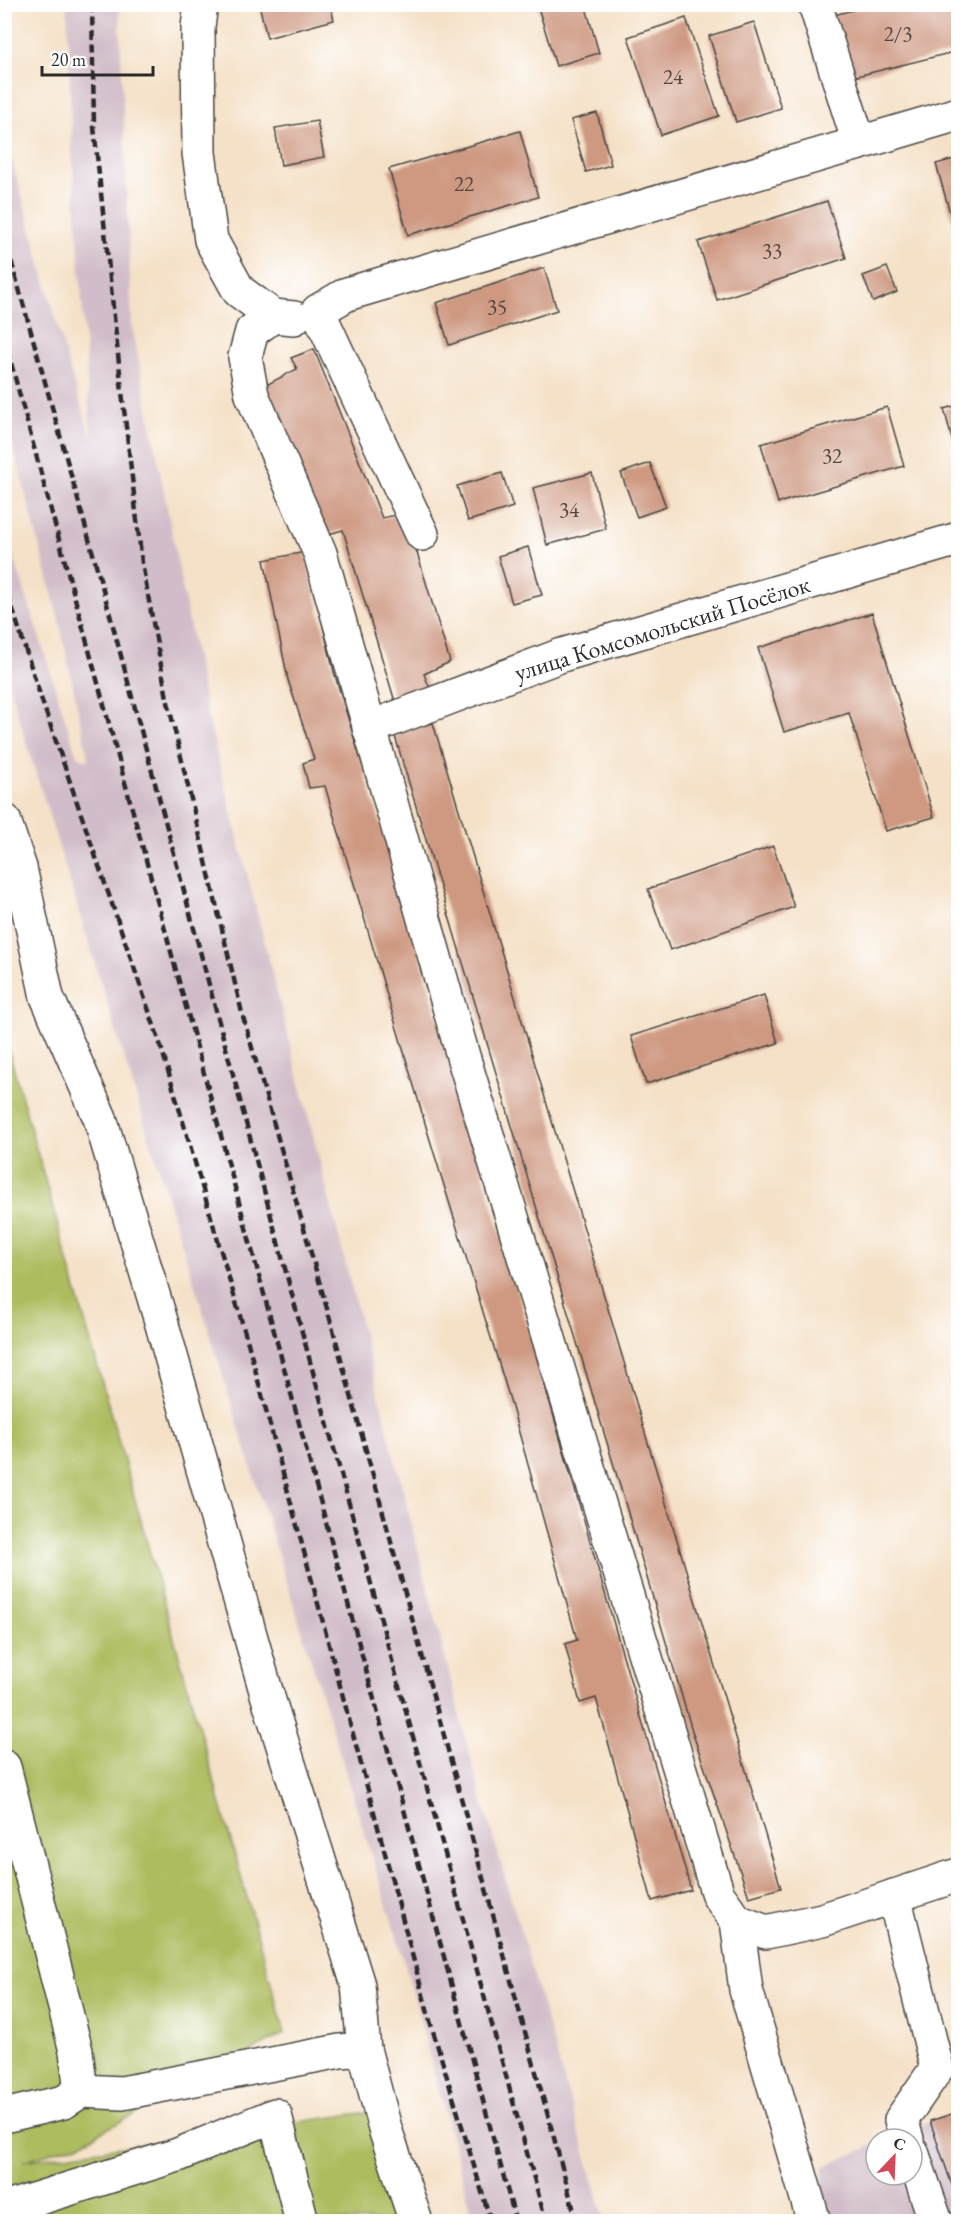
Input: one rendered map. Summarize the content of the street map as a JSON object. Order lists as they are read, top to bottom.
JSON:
{
  "streets": {
    "street": ["улица Комсомольский Посёлок"]
  },
  "house_numbers": [
    "2/3",
    "24",
    "22",
    "33",
    "35",
    "32",
    "34"
  ],
  "scale_bar": "20 m",
  "north": "top right"
}
